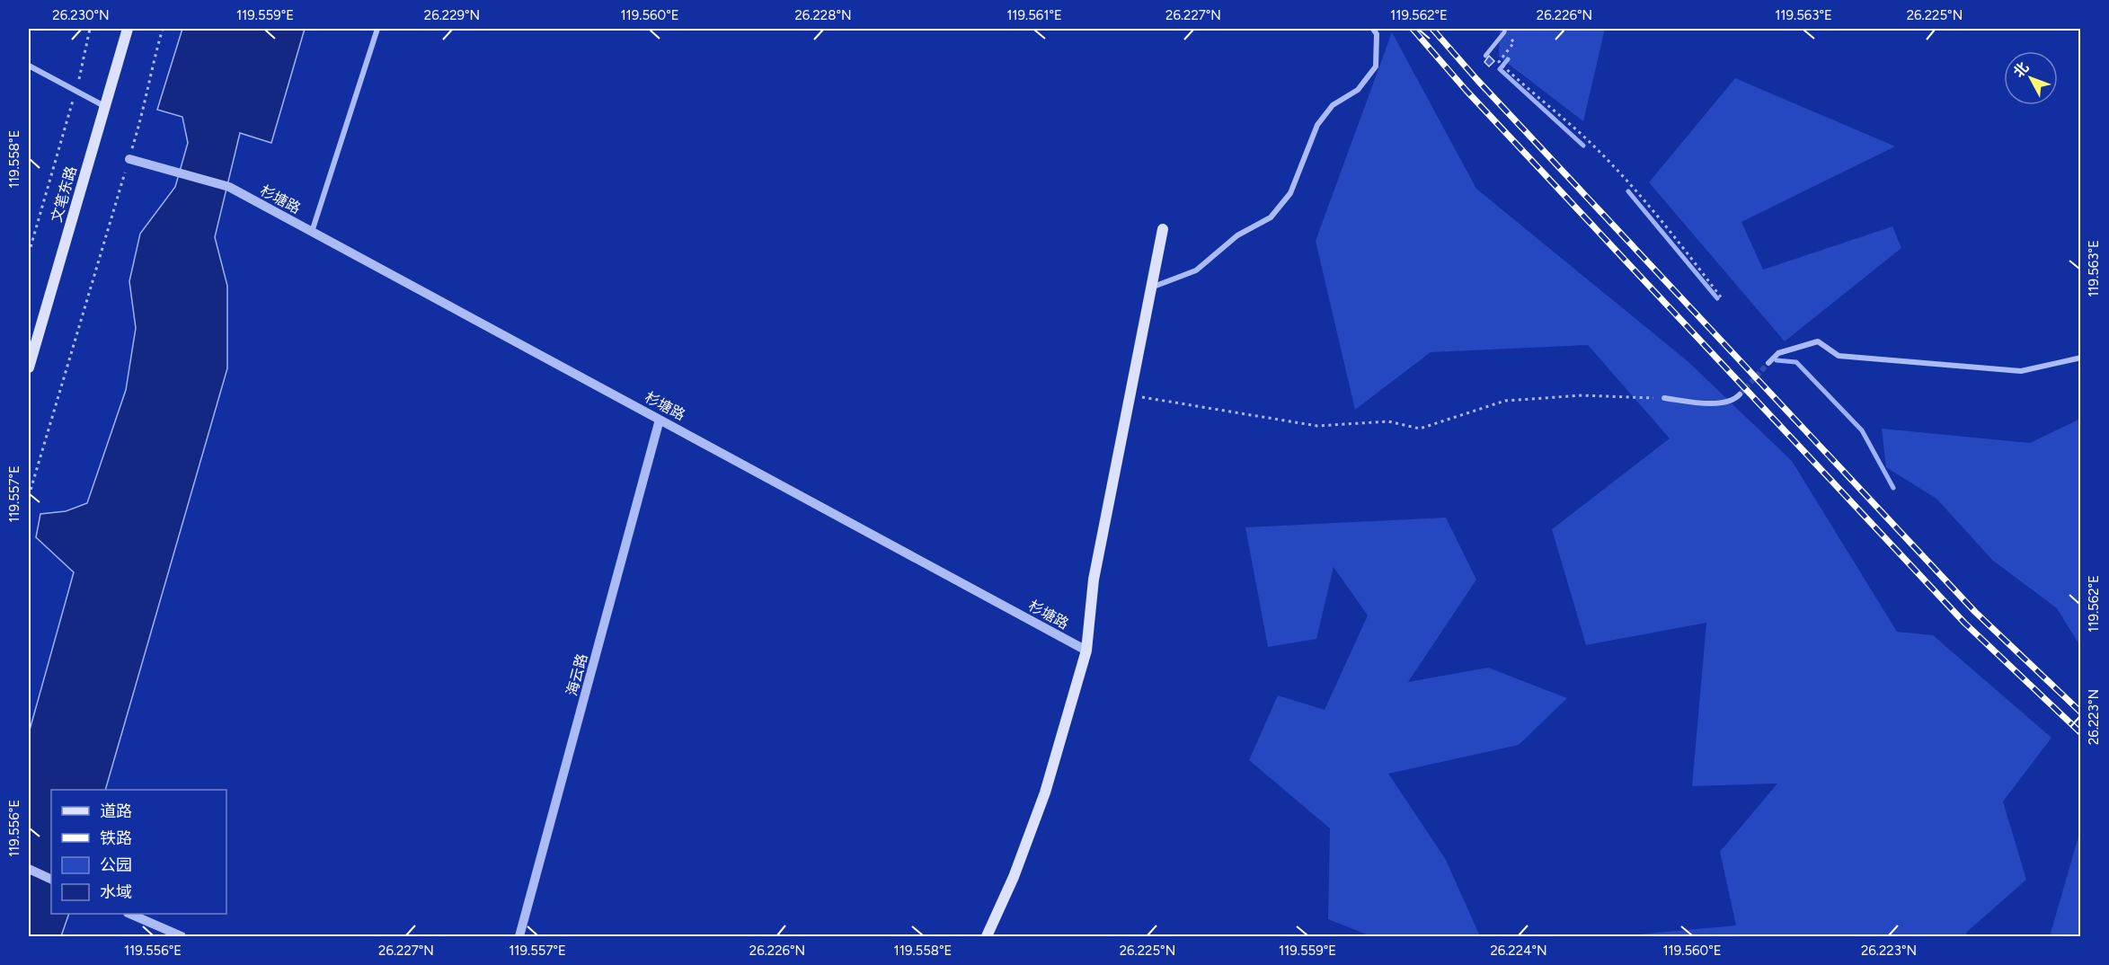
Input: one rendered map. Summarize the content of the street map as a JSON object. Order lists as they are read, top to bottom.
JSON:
{
  "streets": {
    "main road": ["文笔东路"],
    "street": ["杉塘路", "海云路"]
  },
  "crossings": [
    ["杉塘路", "海云路"]
  ],
  "legend": [
    "道路",
    "铁路",
    "公园",
    "水域"
  ],
  "north": "top left",
  "coordinates": [
    "26.230°N",
    "119.559°E",
    "26.229°N",
    "119.560°E",
    "26.228°N",
    "119.561°E",
    "26.227°N",
    "119.562°E",
    "26.226°N",
    "119.563°E",
    "26.225°N",
    "119.558°E",
    "119.557°E",
    "26.223°N",
    "119.556°E",
    "26.224°N"
  ]
}
